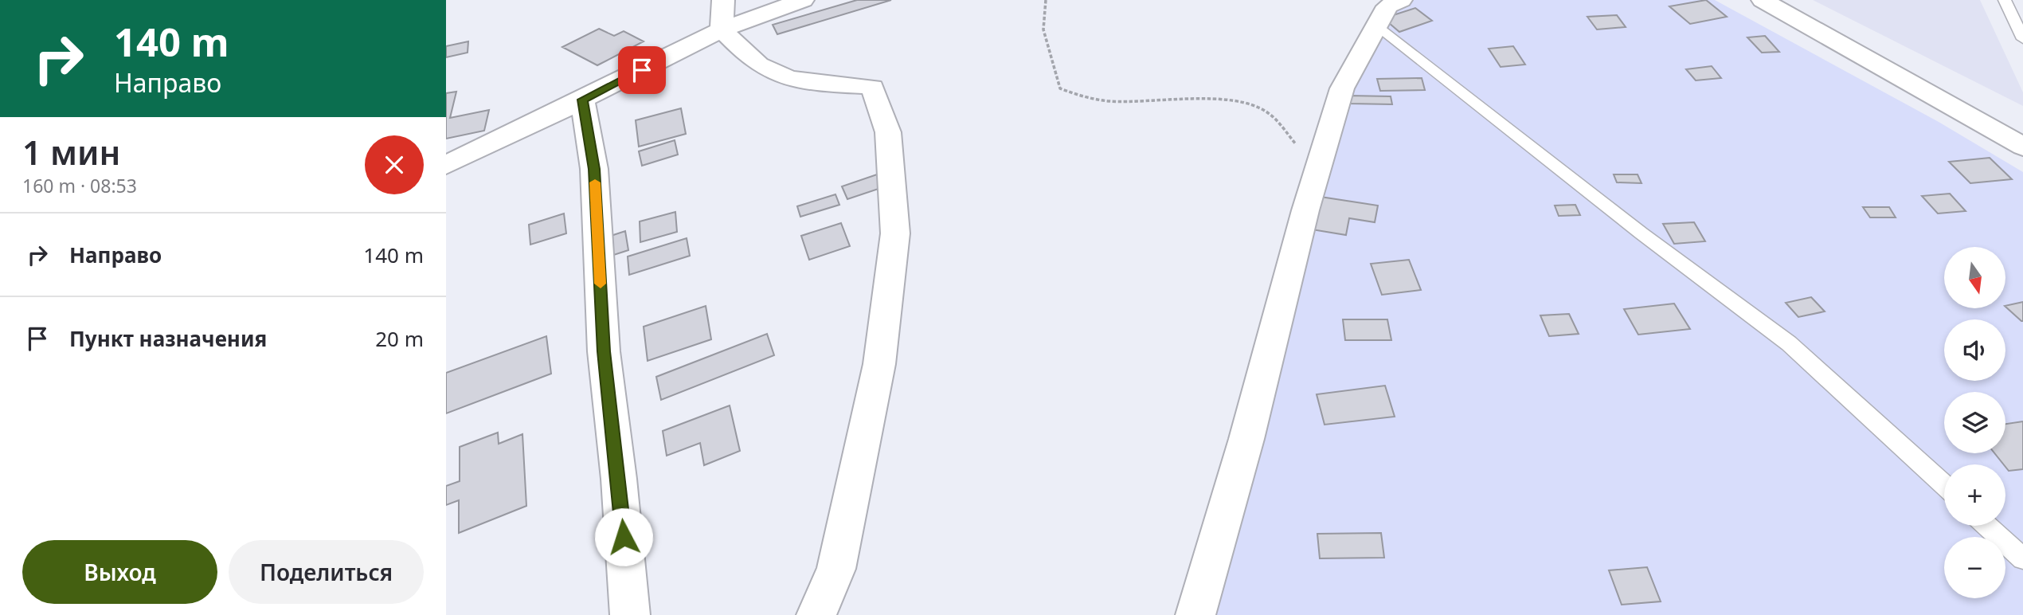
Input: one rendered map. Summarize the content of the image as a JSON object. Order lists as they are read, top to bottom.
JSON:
{
  "north": "bottom",
  "page": {
    "turn": ["140 m", "Направо"],
    "heading": ["1 мин", "160 m · 08:53"],
    "list": [
      {
        "name": "Направо",
        "value": "140 m"
      },
      {
        "name": "Пункт назначения",
        "value": "20 m"
      }
    ],
    "map_buttons": ["+", "−"],
    "buttons": ["Выход", "Поделиться"]
  }
}
